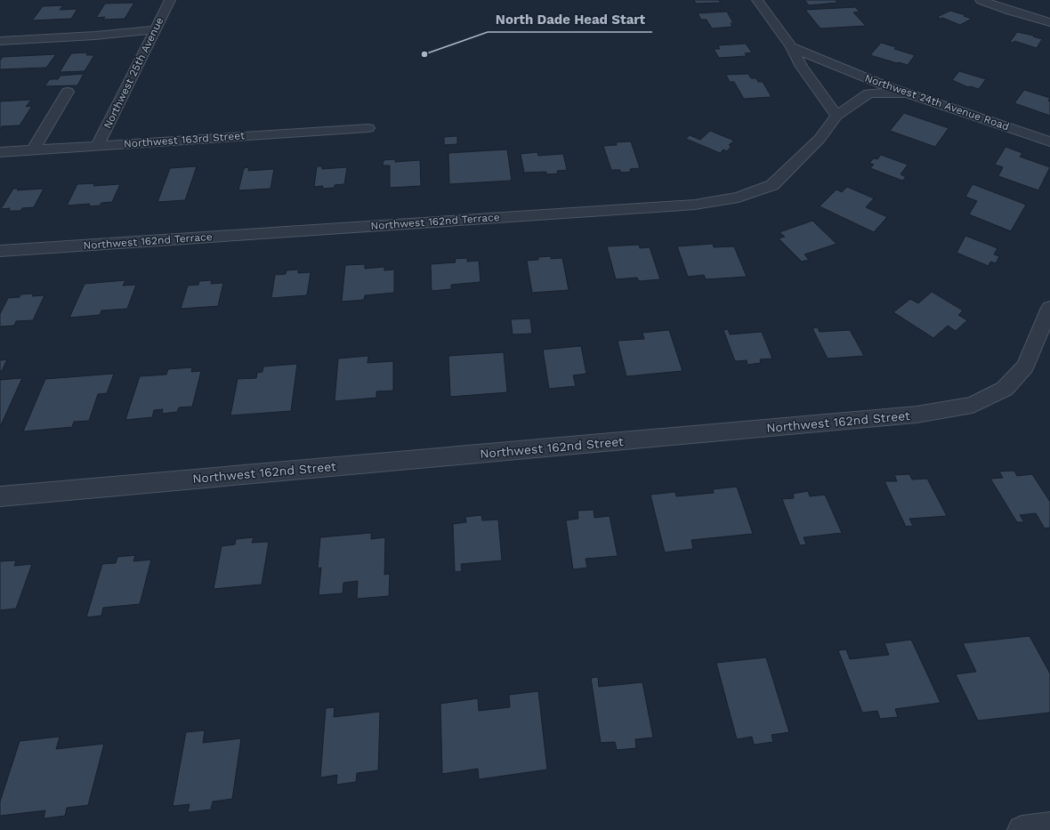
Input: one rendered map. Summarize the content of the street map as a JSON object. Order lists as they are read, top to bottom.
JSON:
{
  "streets": {
    "street": [
      "Northwest 25th Avenue",
      "Northwest 24th Avenue Road",
      "Northwest 163rd Street",
      "Northwest 162nd Terrace",
      "Northwest 162nd Street"
    ]
  },
  "crossings": [
    ["Northwest 25th Avenue", "Northwest 163rd Street"],
    ["Northwest 24th Avenue Road", "Northwest 162nd Terrace"]
  ],
  "places": ["North Dade Head Start"]
}
